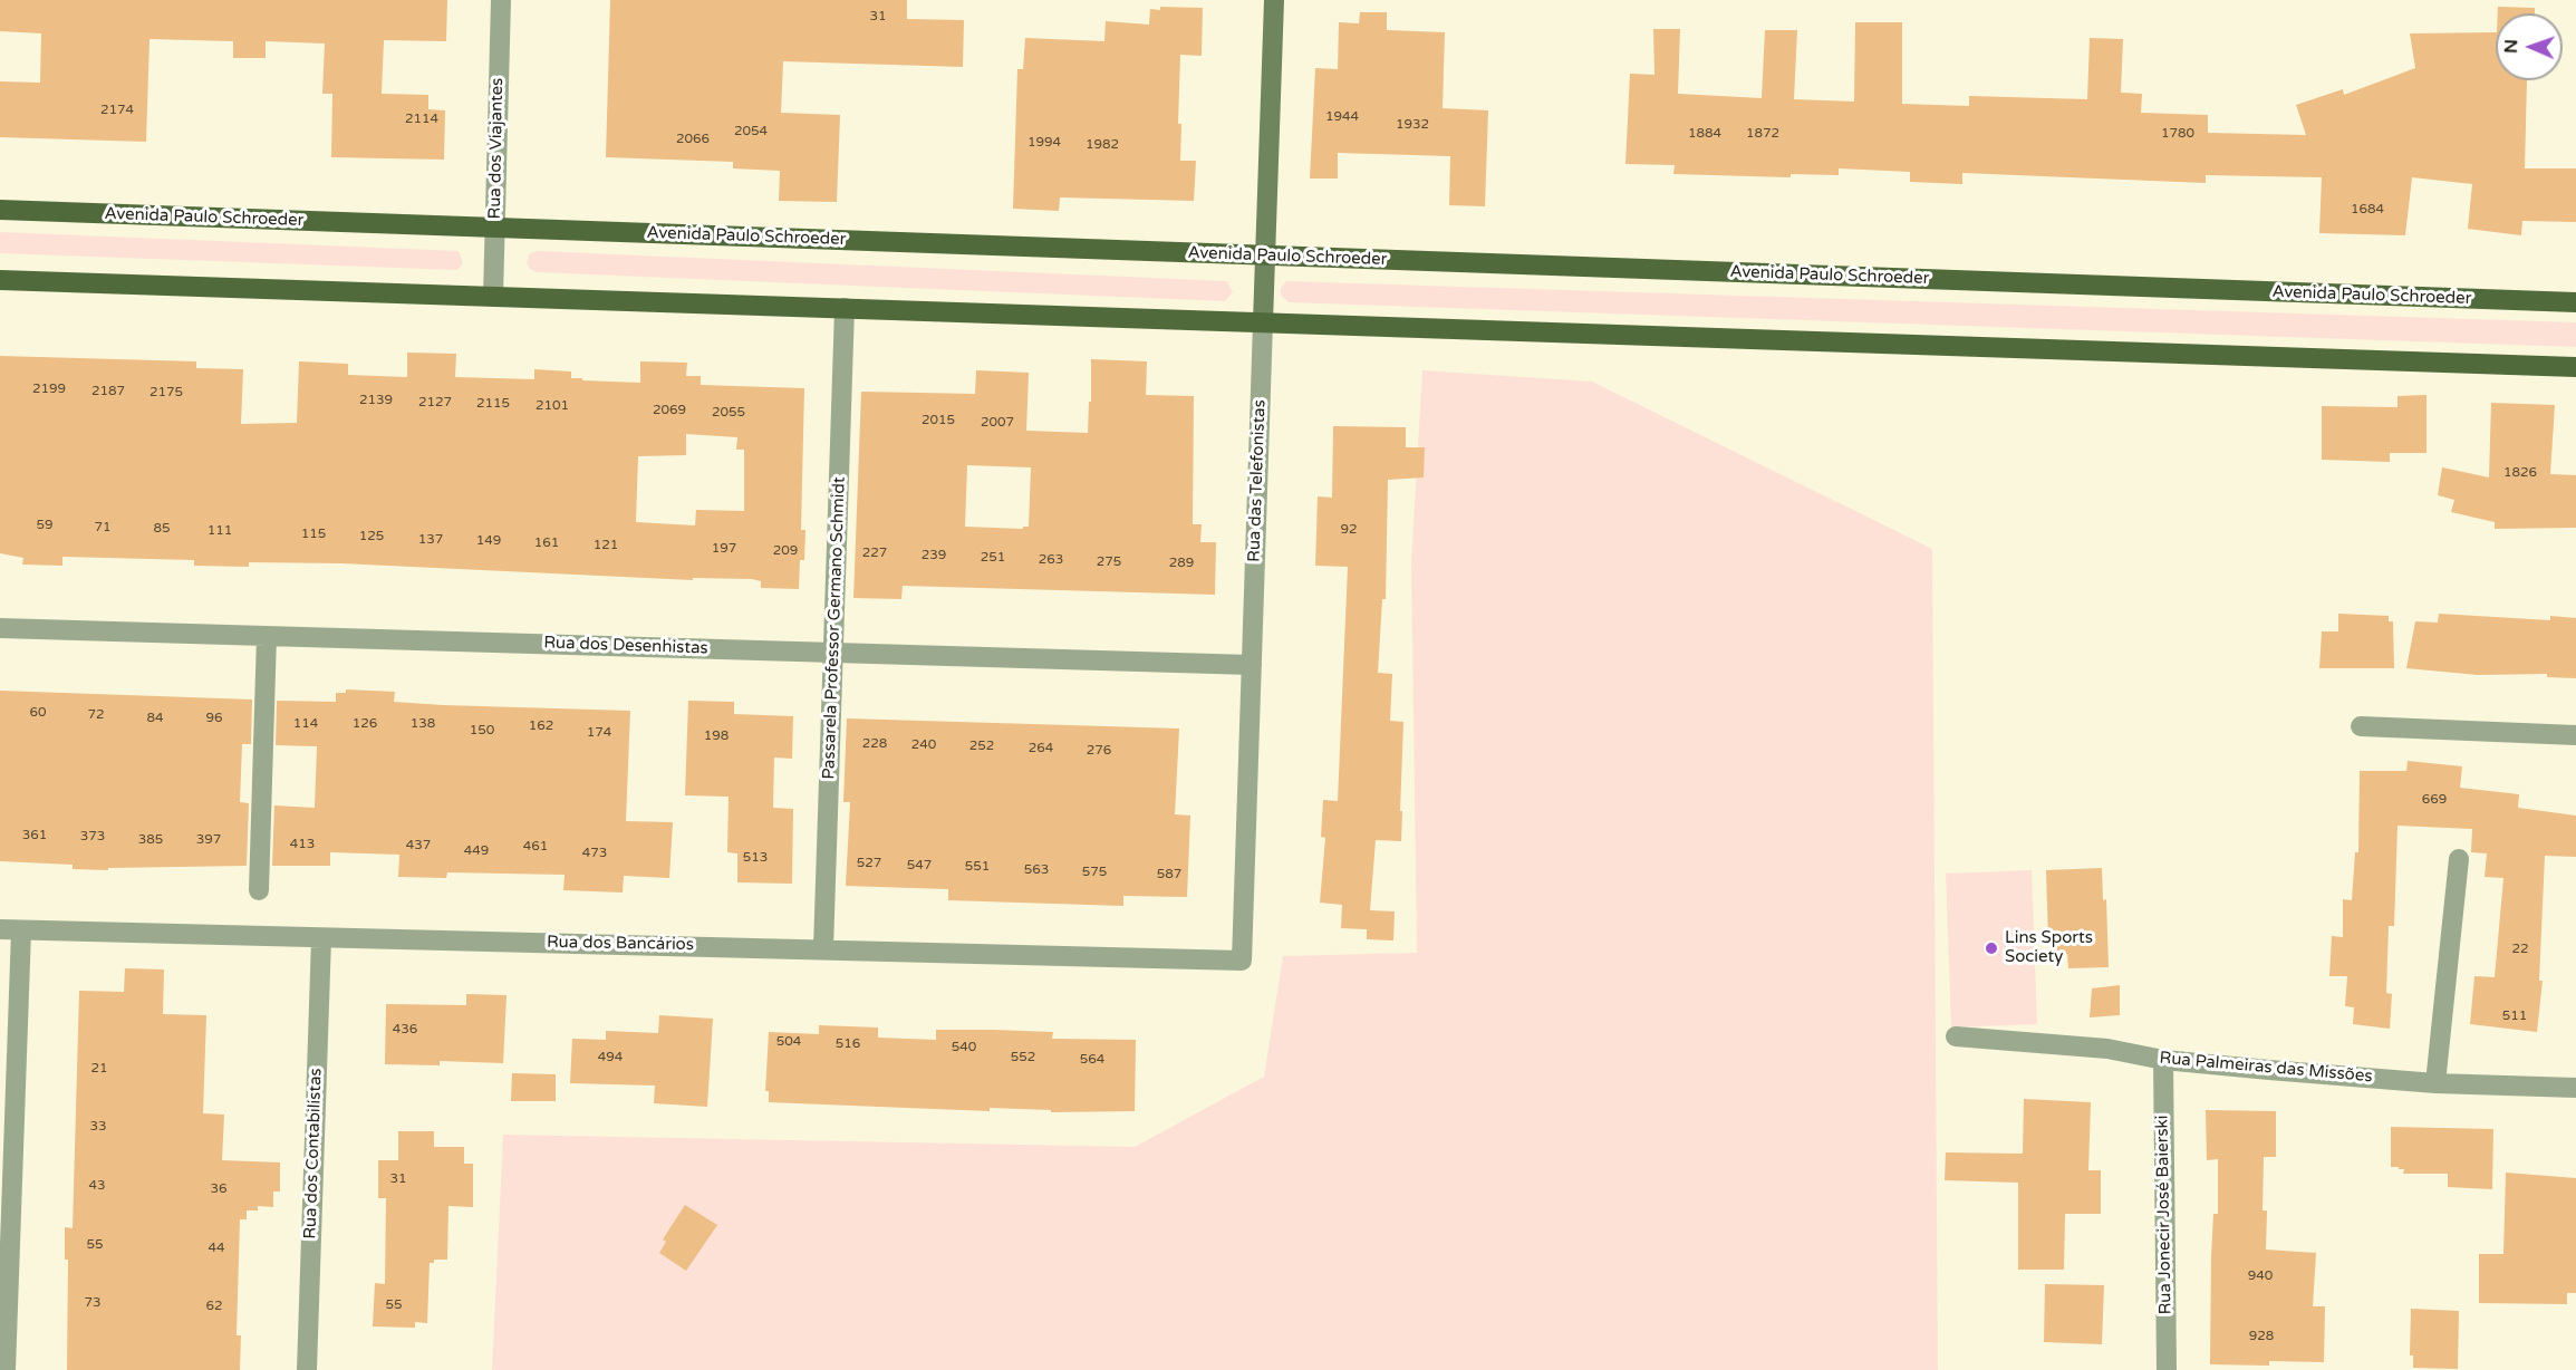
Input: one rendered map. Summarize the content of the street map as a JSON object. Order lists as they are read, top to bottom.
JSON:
{
  "streets": {
    "main road": ["Avenida Paulo Schroeder"],
    "street": [
      "Rua dos Viajantes",
      "Rua das Telefonistas",
      "Passarela Professor Germano Schmidt",
      "Rua dos Desenhistas",
      "Rua dos Bancários",
      "Rua Palmeiras das Missões",
      "Rua dos Contabilistas",
      "Rua Jonecir José Baierski"
    ]
  },
  "crossings": [
    ["Rua dos Viajantes", "Avenida Paulo Schroeder"],
    ["Avenida Paulo Schroeder", "Rua das Telefonistas"],
    ["Rua das Telefonistas", "Rua dos Desenhistas"],
    ["Rua das Telefonistas", "Rua dos Bancários"],
    ["Passarela Professor Germano Schmidt", "Rua dos Desenhistas"],
    ["Passarela Professor Germano Schmidt", "Rua dos Bancários"],
    ["Rua dos Bancários", "Rua dos Contabilistas"],
    ["Rua Palmeiras das Missões", "Rua Jonecir José Baierski"]
  ],
  "places": ["Lins Sports Society"],
  "house_numbers": [
    "31",
    "2174",
    "1944",
    "2114",
    "1932",
    "2054",
    "1884",
    "1872",
    "1780",
    "2066",
    "1994",
    "1982",
    "1684",
    "2199",
    "2187",
    "2175",
    "2139",
    "2127",
    "2115",
    "2101",
    "2069",
    "2055",
    "2015",
    "2007",
    "1826",
    "59",
    "71",
    "85",
    "92",
    "111",
    "115",
    "125",
    "137",
    "149",
    "161",
    "121",
    "197",
    "209",
    "227",
    "239",
    "251",
    "263",
    "275",
    "289",
    "60",
    "72",
    "84",
    "96",
    "114",
    "126",
    "138",
    "162",
    "150",
    "174",
    "198",
    "228",
    "240",
    "252",
    "264",
    "276",
    "669",
    "361",
    "373",
    "385",
    "397",
    "413",
    "437",
    "461",
    "449",
    "473",
    "513",
    "527",
    "547",
    "551",
    "563",
    "575",
    "587",
    "22",
    "511",
    "436",
    "504",
    "516",
    "540",
    "494",
    "552",
    "564",
    "21",
    "33",
    "31",
    "43",
    "36",
    "55",
    "44",
    "940",
    "73",
    "55",
    "62",
    "928"
  ],
  "north": "left"
}
